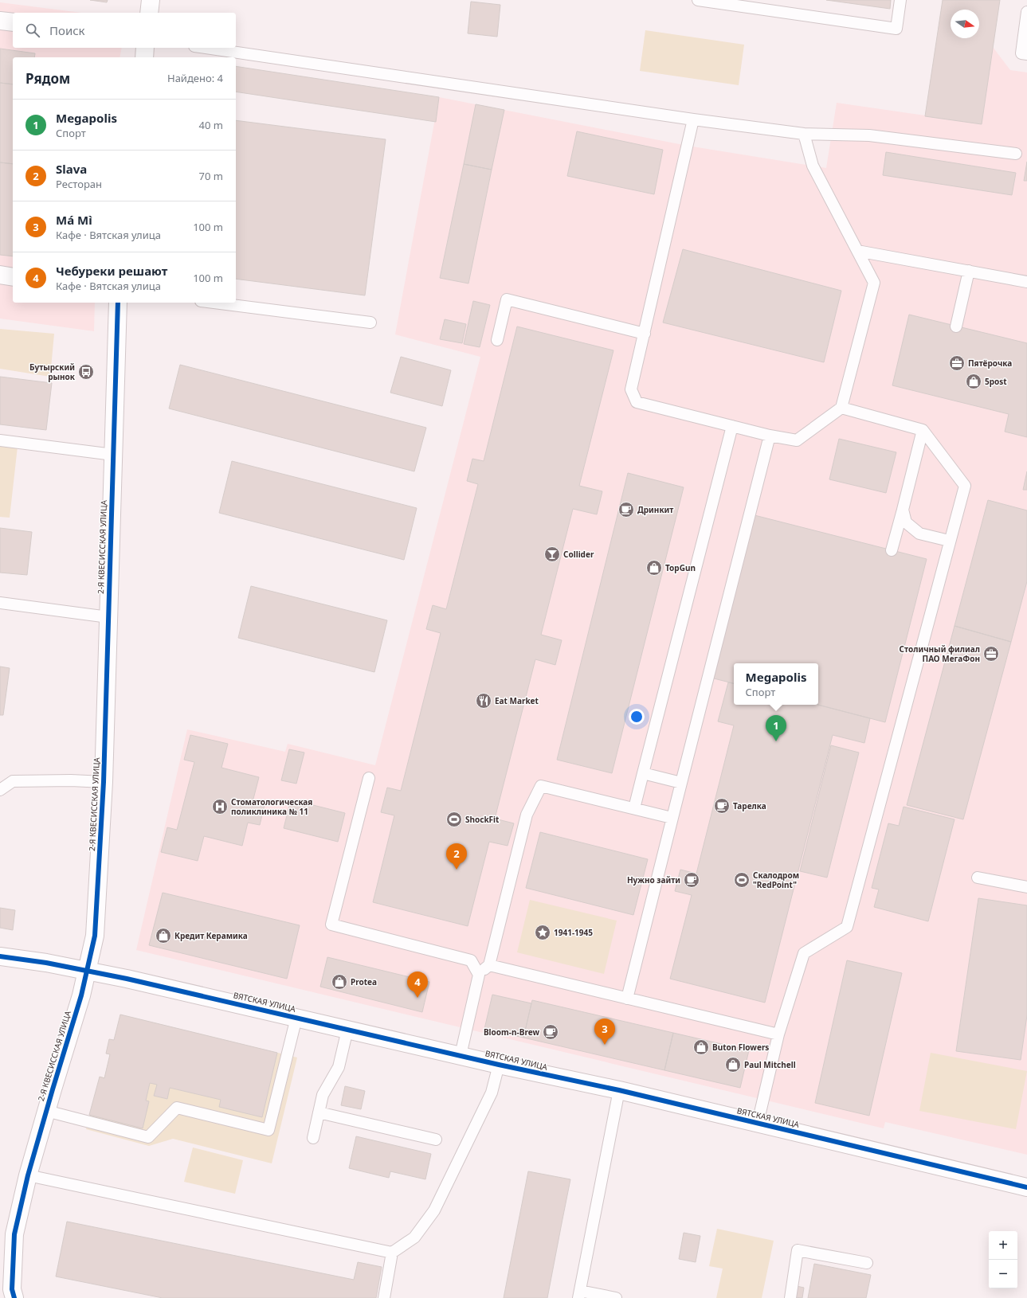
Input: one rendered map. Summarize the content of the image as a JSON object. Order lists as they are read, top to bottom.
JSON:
{
  "streets": {
    "street": ["2-Я КВЕСИССКАЯ УЛИЦА", "ВЯТСКАЯ УЛИЦА"]
  },
  "crossings": [
    ["2-Я КВЕСИССКАЯ УЛИЦА", "ВЯТСКАЯ УЛИЦА"]
  ],
  "places": {
    "office": ["Пятёрочка", "Столичный филиал ПАО МегаФон"],
    "bus stop": ["Бутырский рынок"],
    "shop": [
      "5post",
      "TopGun",
      "Кредит Керамика",
      "Protea",
      "Buton Flowers",
      "Paul Mitchell"
    ],
    "cafe": [
      "Дринкит",
      "Тарелка",
      "Нужно зайти",
      "Bloom-n-Brew"
    ],
    "bar": ["Collider"],
    "restaurant": ["Eat Market"],
    "hospital": ["Стоматологическая поликлиника № 11"],
    "sports": ["ShockFit", "Скалодром \"RedPoint\""],
    "place": ["1941-1945"]
  },
  "north": "right",
  "page": {
    "search": "Поиск",
    "heading": ["Рядом", "Найдено: 4"],
    "list": [
      {
        "mark": "1",
        "name": "Megapolis",
        "note": "Спорт",
        "value": "40 m"
      },
      {
        "mark": "2",
        "name": "Slava",
        "note": "Ресторан",
        "value": "70 m"
      },
      {
        "mark": "3",
        "name": "Má Mì",
        "note": "Кафе · Вятская улица",
        "value": "100 m"
      },
      {
        "mark": "4",
        "name": "Чебуреки решают",
        "note": "Кафе · Вятская улица",
        "value": "100 m"
      }
    ],
    "popup": ["Megapolis", "Спорт"],
    "pins": [
      "1",
      "2",
      "4",
      "3"
    ],
    "map_buttons": ["+", "−"]
  }
}
